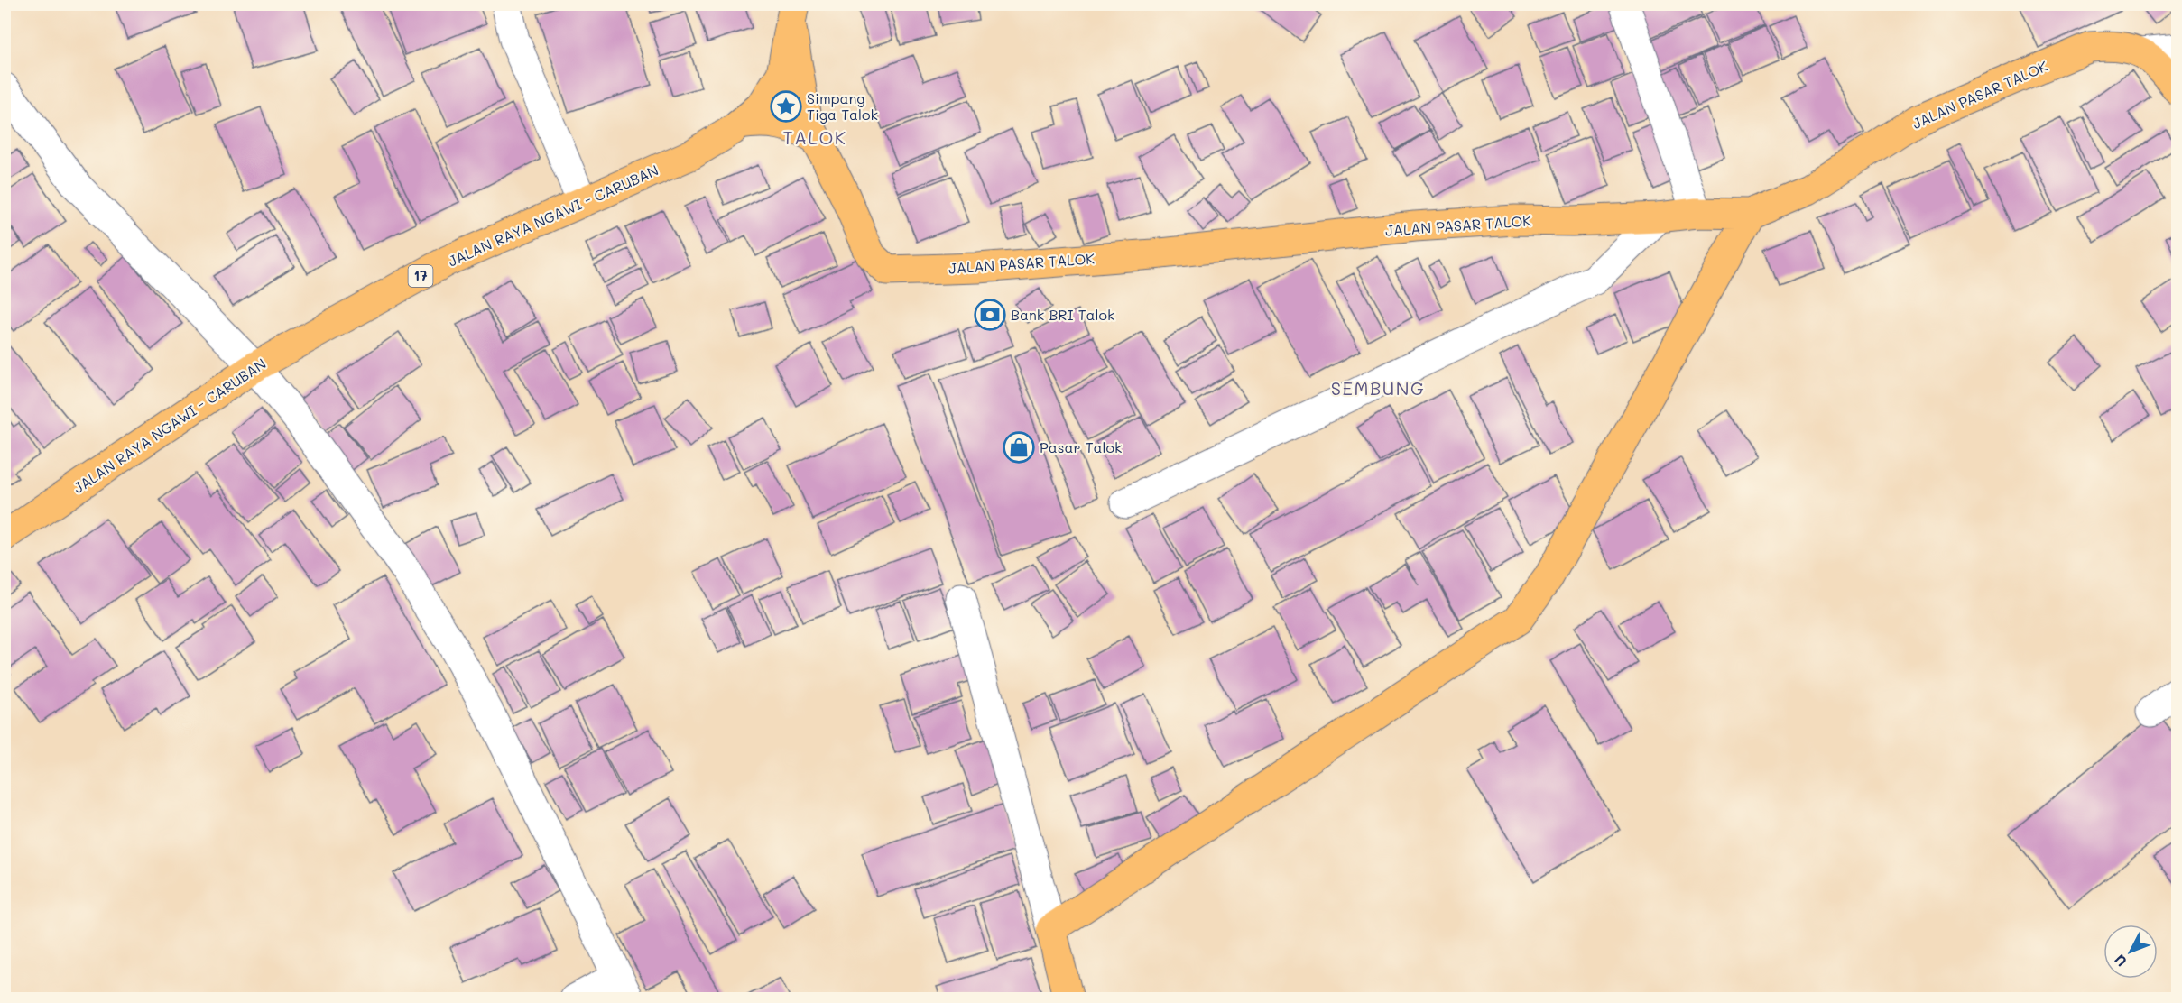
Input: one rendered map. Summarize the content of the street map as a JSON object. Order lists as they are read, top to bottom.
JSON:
{
  "streets": {
    "main road": ["JALAN PASAR TALOK", "JALAN RAYA NGAWI - CARUBAN", "17"]
  },
  "crossings": [
    ["JALAN PASAR TALOK", "JALAN RAYA NGAWI - CARUBAN"]
  ],
  "districts": ["TALOK", "SEMBUNG"],
  "places": {
    "place": ["Simpang Tiga Talok"],
    "bank": ["Bank BRI Talok"],
    "shop": ["Pasar Talok"]
  },
  "north": "bottom left"
}
